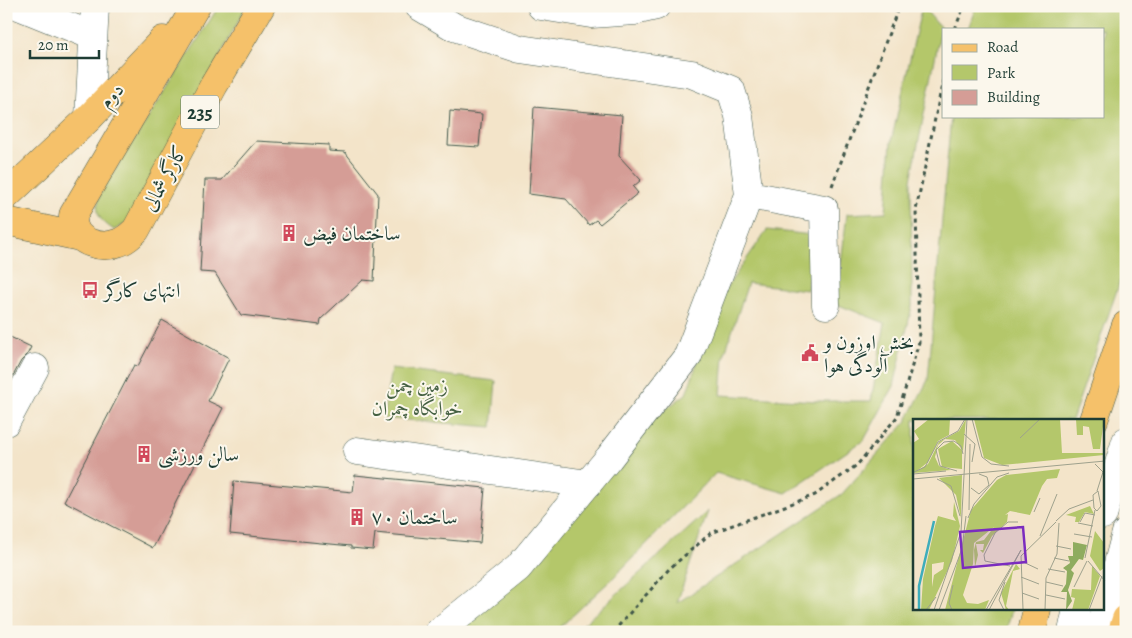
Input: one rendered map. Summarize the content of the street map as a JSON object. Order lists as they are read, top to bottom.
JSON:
{
  "streets": {
    "main road": ["دوم", "235", "کارگر شمالی"]
  },
  "parks": ["زمین چمن خوابگاه چمران"],
  "places": {
    "building": ["ساختمان فیض", "سالن ورزشی", "ساختمان ۷۰"],
    "bus stop": ["انتهای کارگر"],
    "public building": ["بخش اوزون و آلودگی هوا"]
  },
  "legend": ["Road", "Park", "Building"],
  "scale_bar": "20 m"
}
